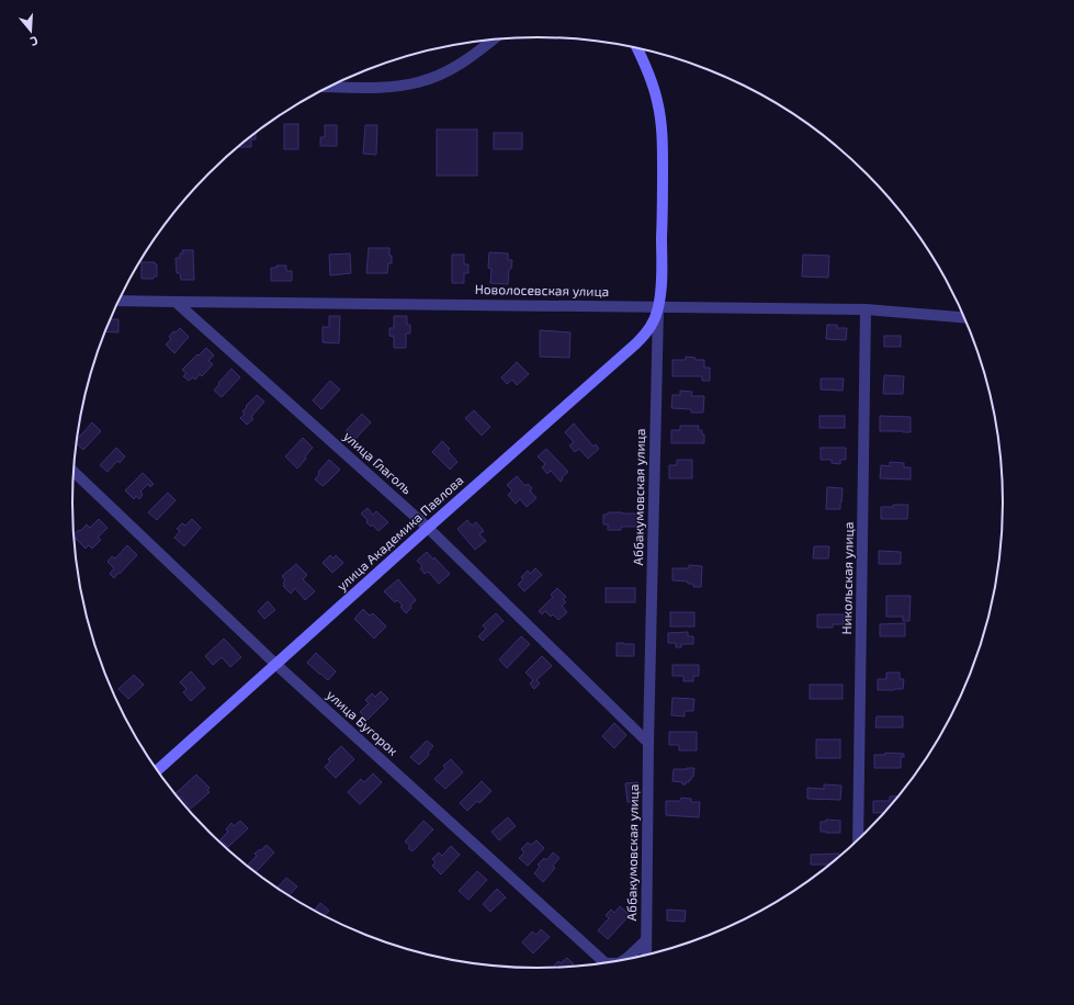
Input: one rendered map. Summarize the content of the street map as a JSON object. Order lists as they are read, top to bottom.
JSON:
{
  "streets": {
    "street": [
      "Новолосевская улица",
      "улица Глаголь",
      "Аббакумовская улица",
      "улица Академика Павлова",
      "Никольская улица",
      "улица Бугорок"
    ]
  },
  "crossings": [
    ["Новолосевская улица", "улица Глаголь"],
    ["Новолосевская улица", "Аббакумовская улица"],
    ["Новолосевская улица", "улица Академика Павлова"],
    ["Новолосевская улица", "Никольская улица"],
    ["улица Глаголь", "Аббакумовская улица"],
    ["улица Глаголь", "улица Академика Павлова"],
    ["Аббакумовская улица", "улица Академика Павлова"],
    ["Аббакумовская улица", "улица Бугорок"],
    ["улица Академика Павлова", "улица Бугорок"]
  ],
  "north": "bottom"
}
